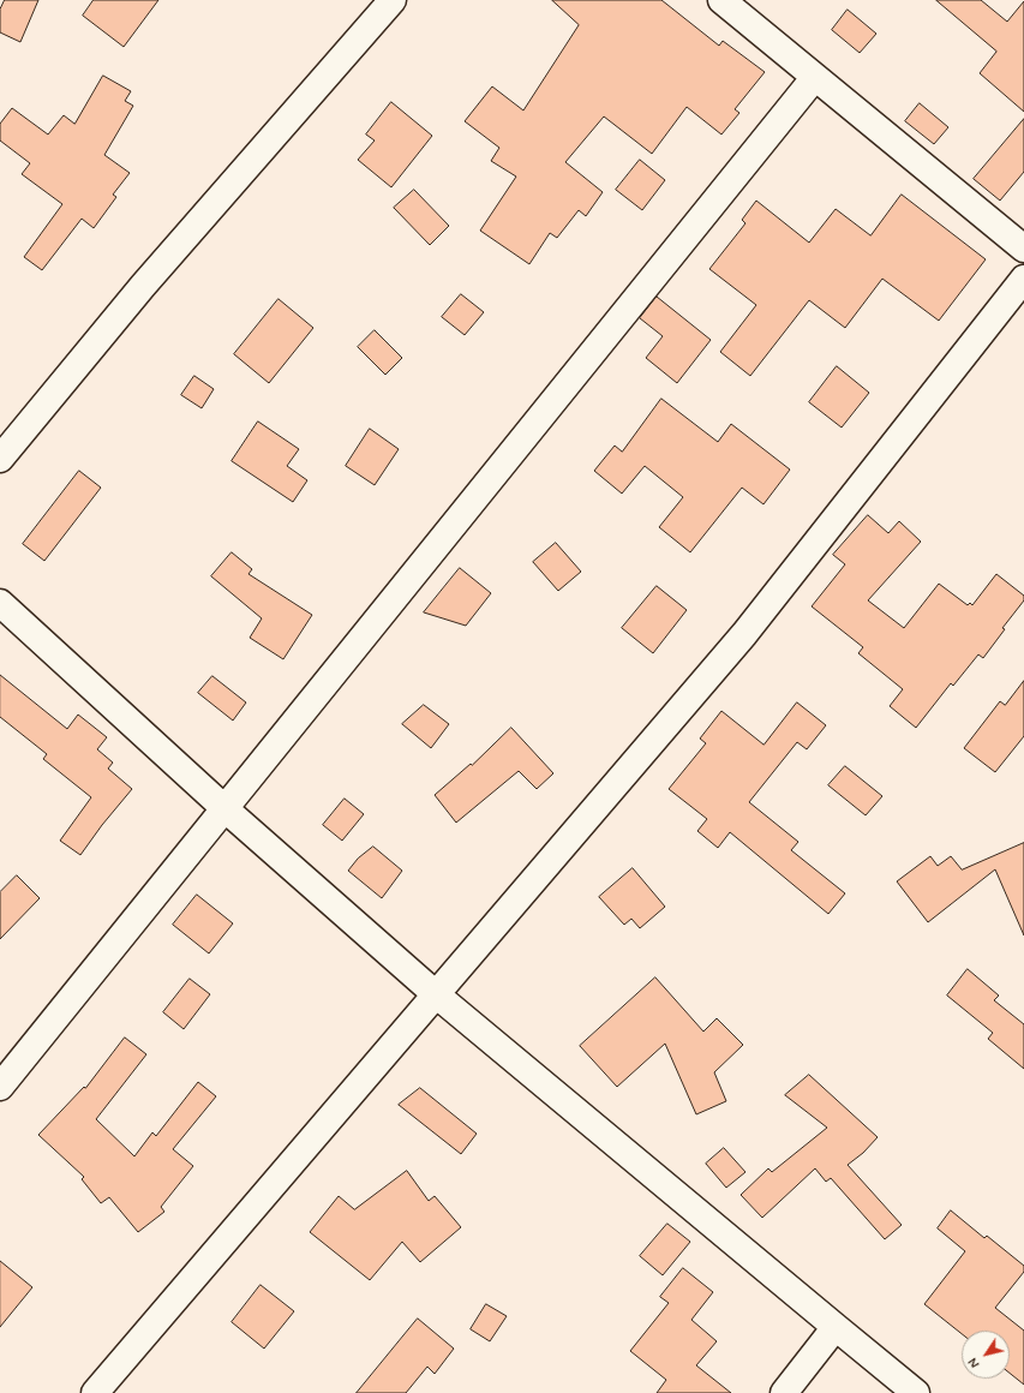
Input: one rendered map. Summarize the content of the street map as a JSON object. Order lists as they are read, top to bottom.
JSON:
{
  "north": "bottom left"
}
